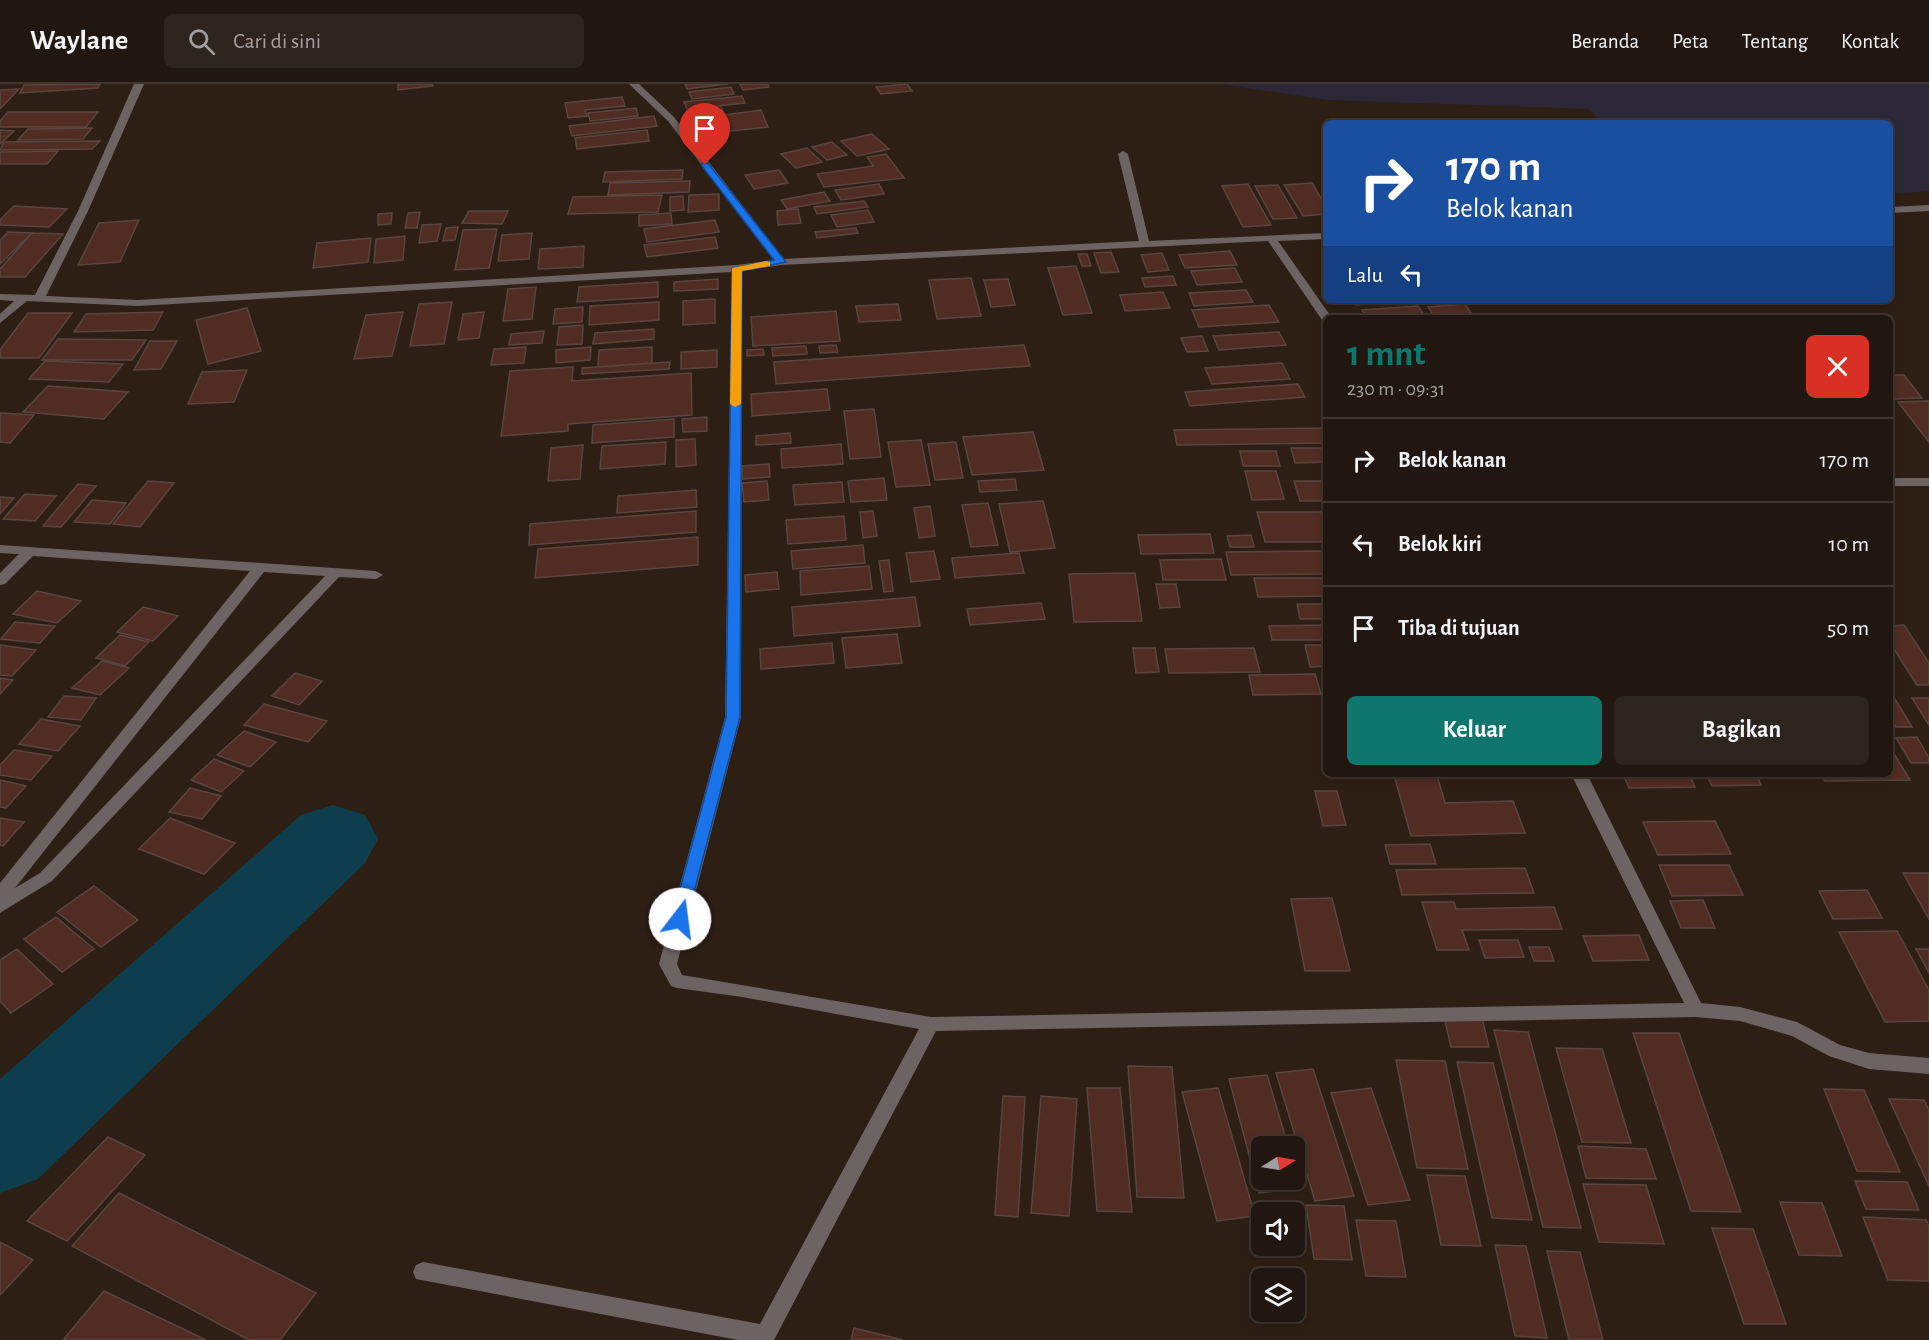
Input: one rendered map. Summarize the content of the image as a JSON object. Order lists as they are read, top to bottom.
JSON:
{
  "north": "right",
  "page": {
    "header": "Waylane",
    "search": "Cari di sini",
    "nav": [
      "Beranda",
      "Peta",
      "Tentang",
      "Kontak"
    ],
    "turn": ["170 m", "Belok kanan"],
    "then": "Lalu",
    "heading": ["1 mnt", "230 m · 09:31"],
    "list": [
      {
        "name": "Belok kanan",
        "value": "170 m"
      },
      {
        "name": "Belok kiri",
        "value": "10 m"
      },
      {
        "name": "Tiba di tujuan",
        "value": "50 m"
      }
    ],
    "buttons": ["Keluar", "Bagikan"]
  }
}
